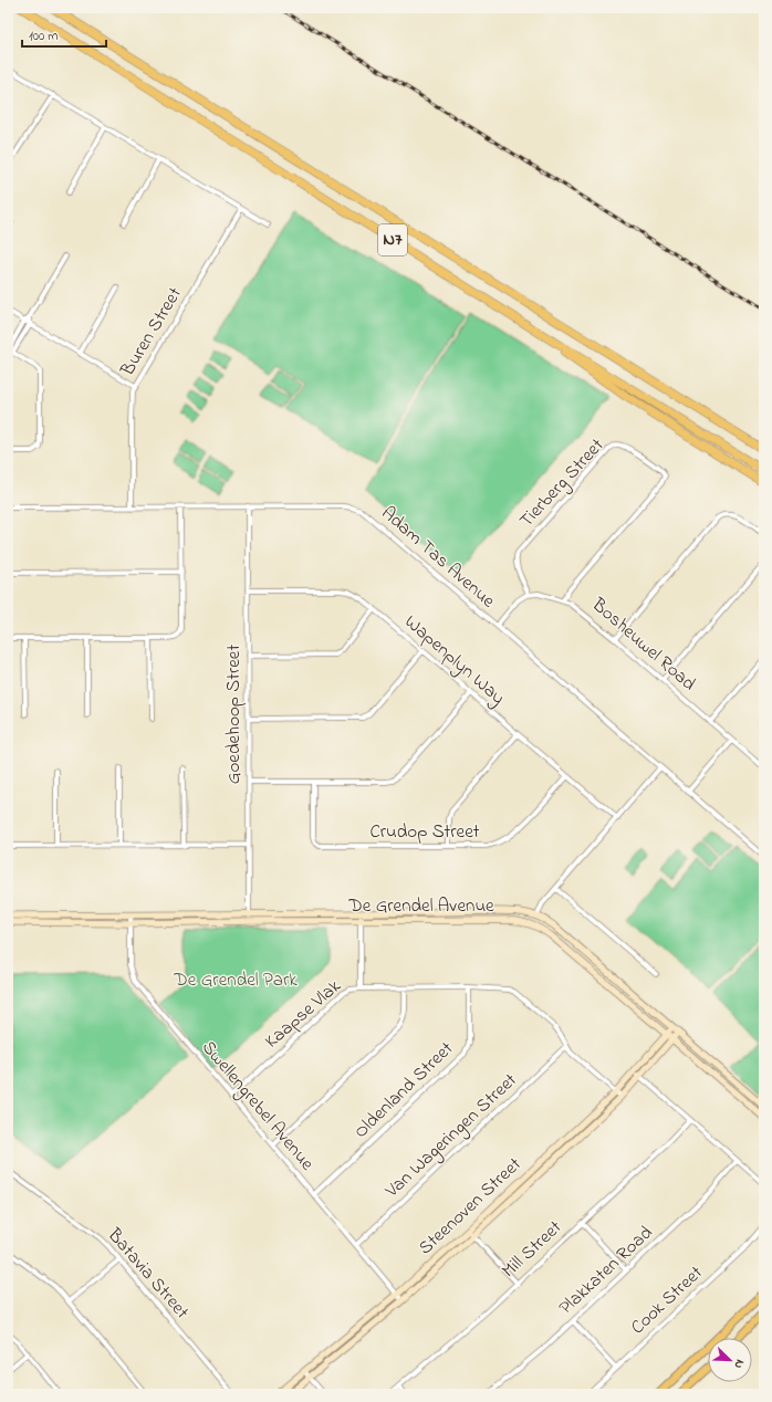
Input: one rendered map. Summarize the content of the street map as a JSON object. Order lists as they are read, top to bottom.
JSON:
{
  "streets": {
    "highway": ["N7"],
    "street": [
      "Buren Street",
      "Tierberg Street",
      "Adam Tas Avenue",
      "Bosheuwel Road",
      "Wapenplyn Way",
      "Goedehoop Street",
      "Crudop Street",
      "De Grendel Avenue",
      "Kaapse Vlak",
      "Oldenland Street",
      "Swellengrebel Avenue",
      "Van Wageringen Street",
      "Steenoven Street",
      "Mill Street",
      "Plakkaten Road",
      "Batavia Street",
      "Cook Street"
    ]
  },
  "crossings": [
    ["Buren Street", "Adam Tas Avenue"],
    ["Tierberg Street", "Bosheuwel Road"],
    ["Adam Tas Avenue", "Goedehoop Street"],
    ["Wapenplyn Way", "Goedehoop Street"],
    ["Wapenplyn Way", "Crudop Street"],
    ["Goedehoop Street", "De Grendel Avenue"],
    ["De Grendel Avenue", "Kaapse Vlak"],
    ["De Grendel Avenue", "Swellengrebel Avenue"],
    ["De Grendel Avenue", "Steenoven Street"],
    ["Kaapse Vlak", "Swellengrebel Avenue"],
    ["Oldenland Street", "Swellengrebel Avenue"],
    ["Swellengrebel Avenue", "Van Wageringen Street"],
    ["Swellengrebel Avenue", "Steenoven Street"]
  ],
  "parks": ["De Grendel Park"],
  "scale_bar": "100 m",
  "north": "bottom right"
}
